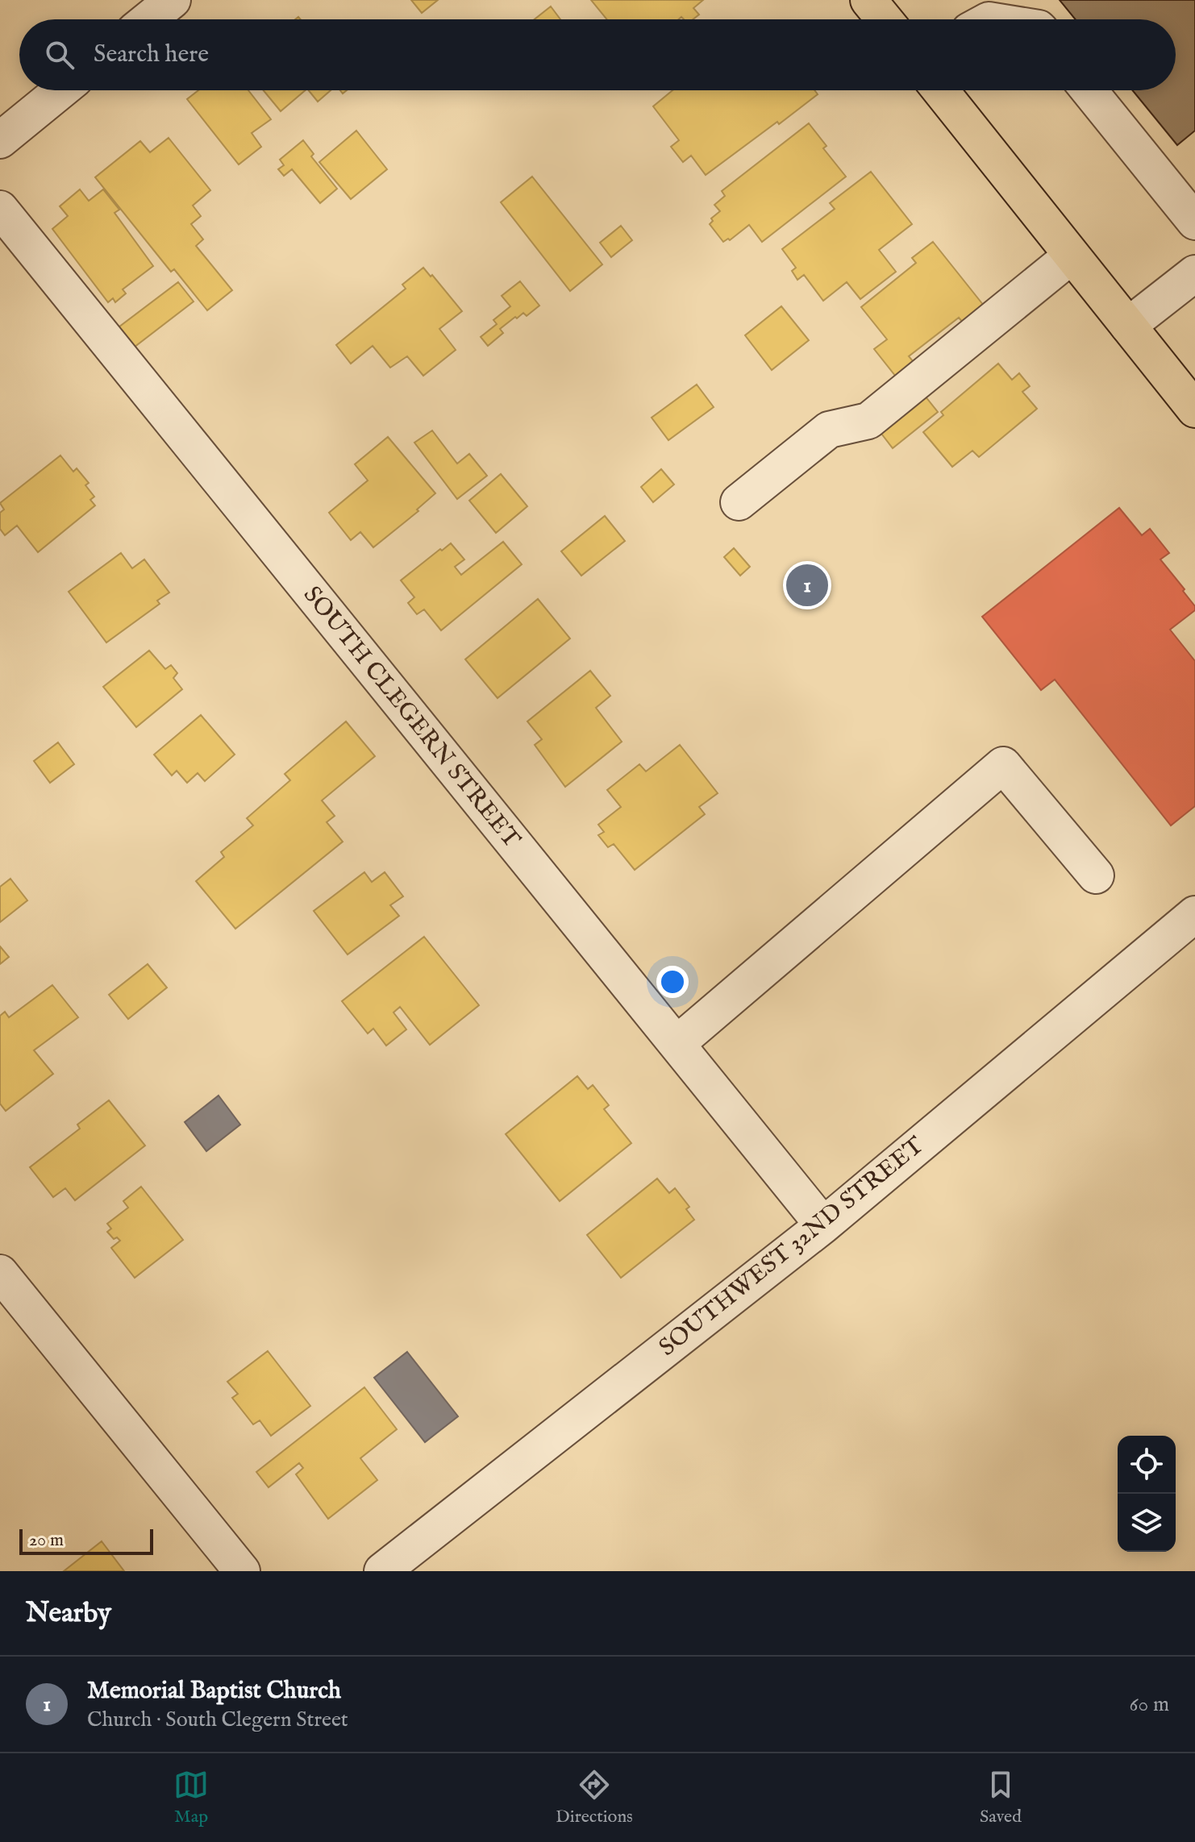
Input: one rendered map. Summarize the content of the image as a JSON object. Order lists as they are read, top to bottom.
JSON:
{
  "streets": {
    "street": ["SOUTH CLEGERN STREET", "SOUTHWEST 32ND STREET"]
  },
  "crossings": [
    ["SOUTH CLEGERN STREET", "SOUTHWEST 32ND STREET"]
  ],
  "scale_bar": "20 m",
  "page": {
    "search": "Search here",
    "pins": "1",
    "scale": "20 m",
    "heading": "Nearby",
    "list": [
      {
        "mark": "1",
        "name": "Memorial Baptist Church",
        "note": "Church · South Clegern Street",
        "value": "60 m"
      }
    ],
    "nav": ["Map", "Directions", "Saved"]
  }
}
